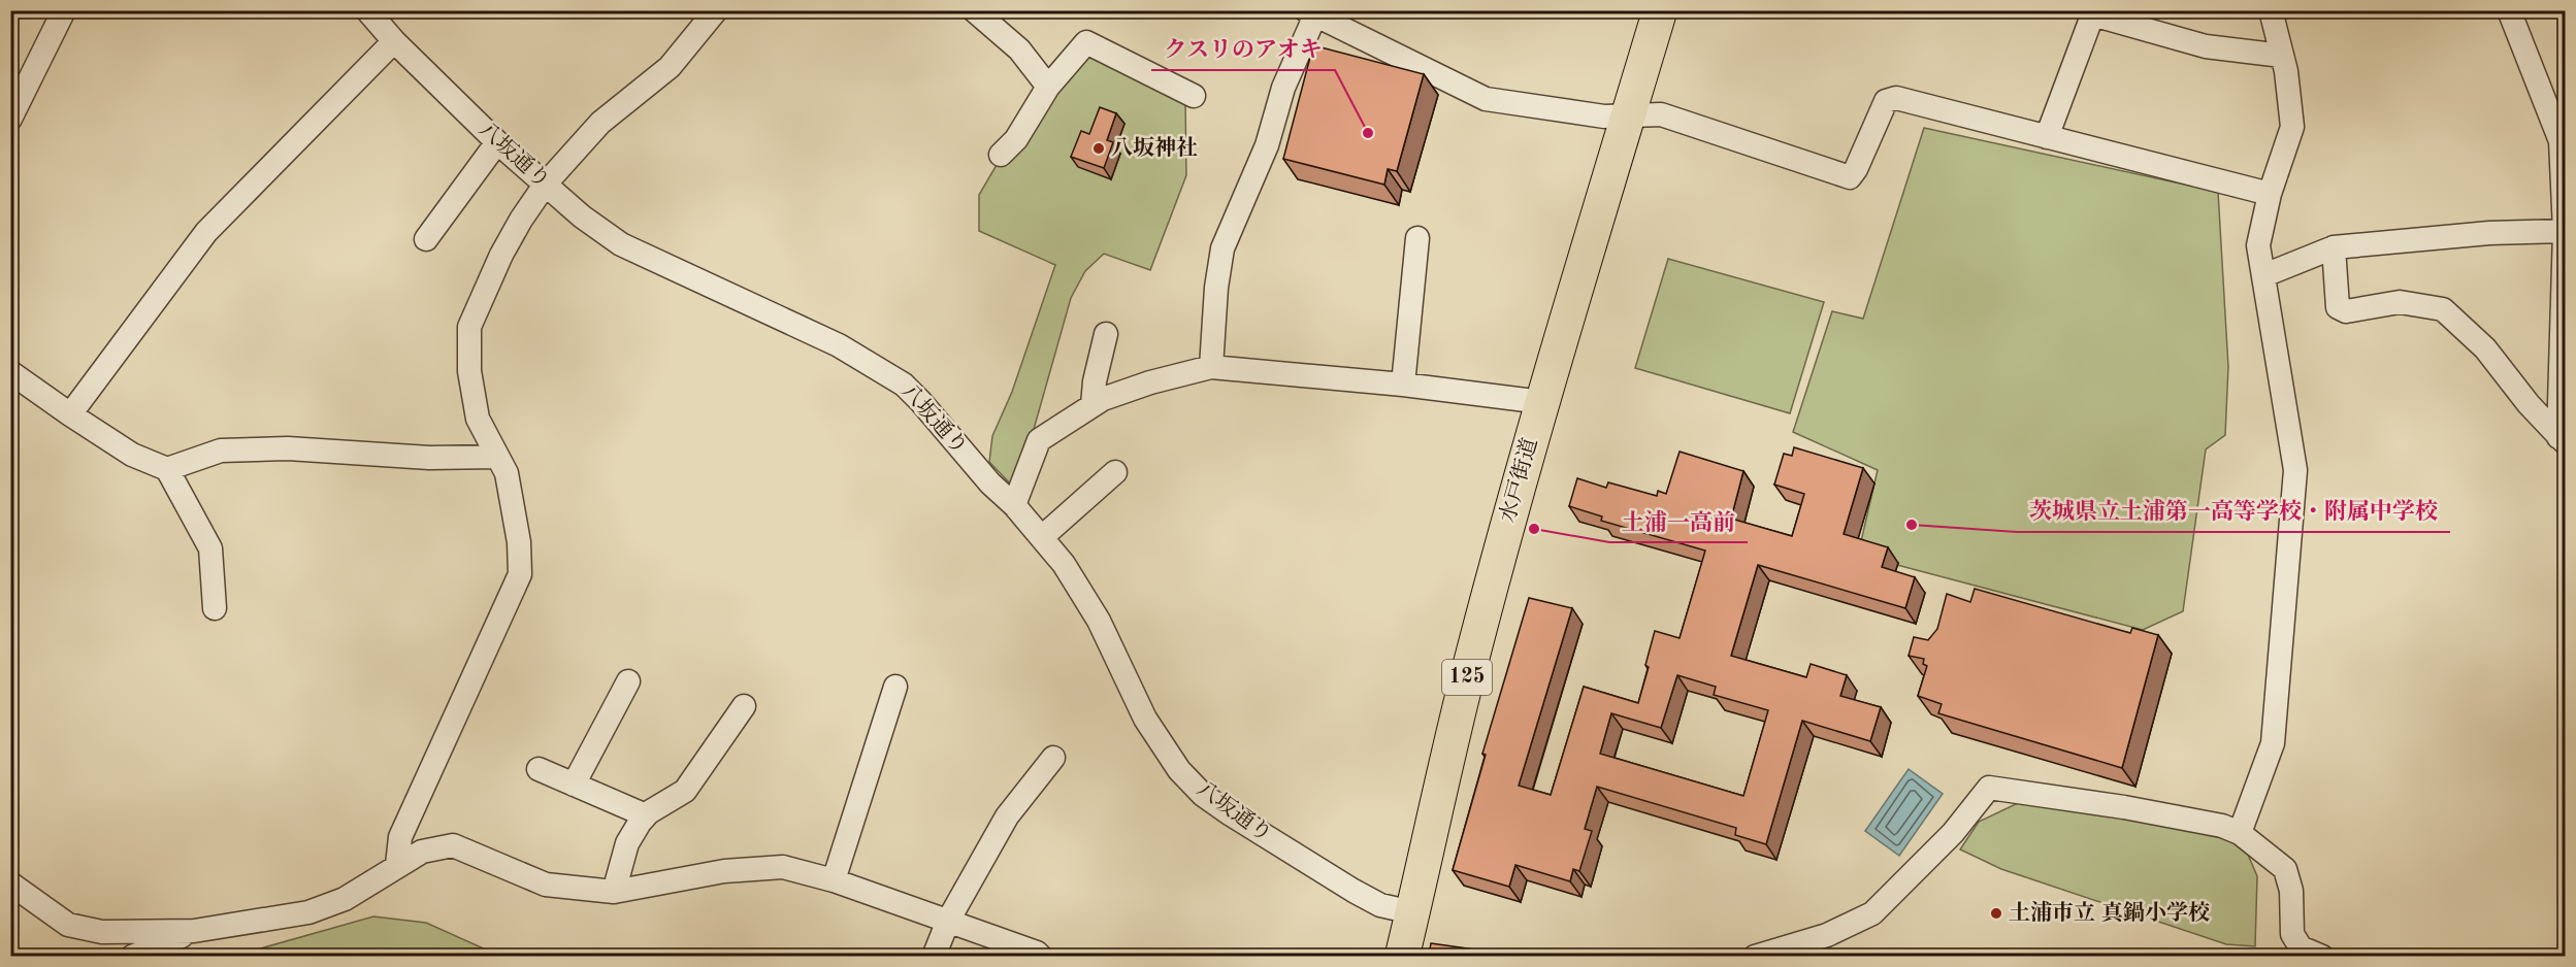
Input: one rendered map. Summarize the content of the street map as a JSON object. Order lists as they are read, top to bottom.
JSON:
{
  "streets": {
    "highway": ["水戸街道", "125"],
    "street": ["八坂通り"]
  },
  "crossings": [
    ["八坂通り", "水戸街道"]
  ],
  "places": [
    "クスリのアオキ",
    "八坂神社",
    "茨城県立土浦第一高等学校・附属中学校",
    "土浦一高前",
    "土浦市立 真鍋小学校"
  ]
}
